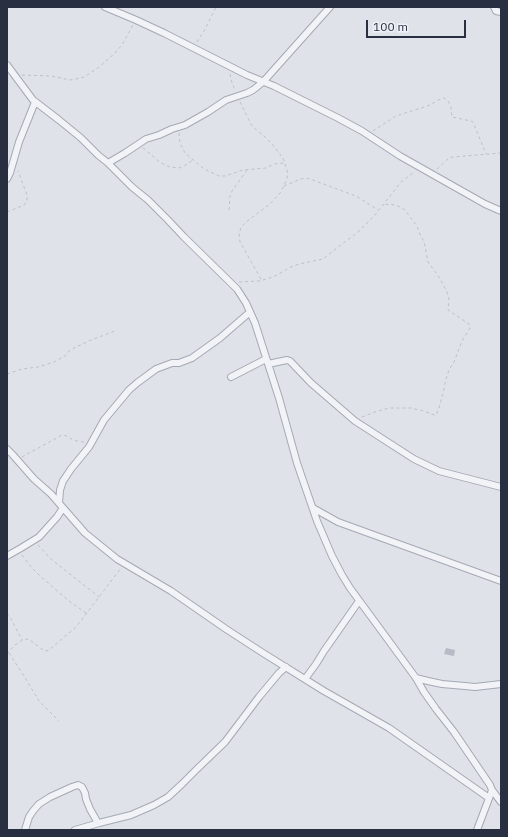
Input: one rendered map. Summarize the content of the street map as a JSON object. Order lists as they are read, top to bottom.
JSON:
{
  "scale_bar": "100 m"
}
